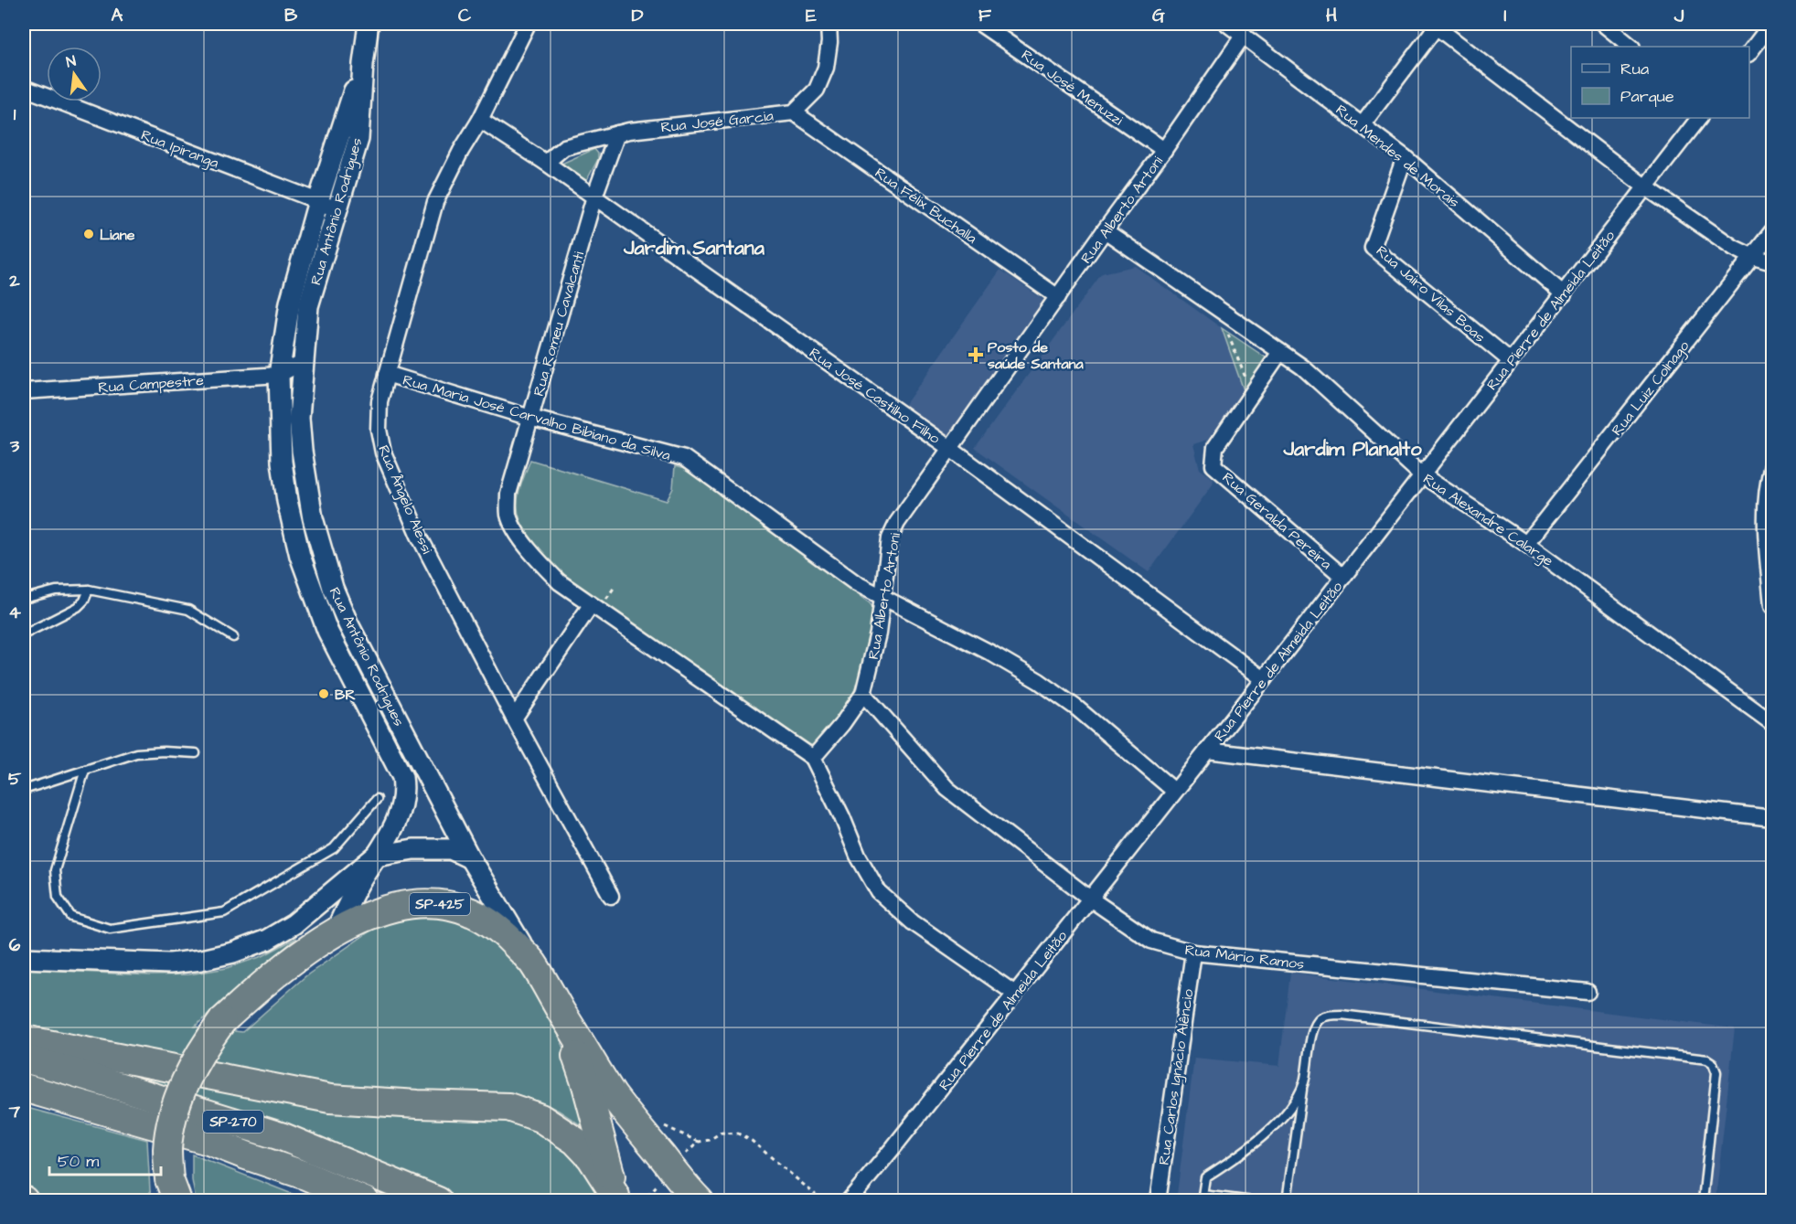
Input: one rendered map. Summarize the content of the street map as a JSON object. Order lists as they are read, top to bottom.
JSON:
{
  "streets": {
    "highway": ["SP-425", "SP-270"],
    "street": [
      "Rua José Menuzzi",
      "Rua José Garcia",
      "Rua Ipiranga",
      "Rua Mendes de Morais",
      "Rua Félix Buchalla",
      "Rua Alberto Artoni",
      "Rua Antônio Rodrigues",
      "Rua Jairo Vilas Boas",
      "Rua Pierre de Almeida Leitão",
      "Rua Romeu Cavalcanti",
      "Rua Campestre",
      "Rua Luiz Colnago",
      "Rua José Castilho Filho",
      "Rua Maria José Carvalho Bibiano da Silva",
      "Rua Ângelo Alessi",
      "Rua Alexandre Calarge",
      "Rua Geralda Pereira",
      "Rua Mário Ramos",
      "Rua Carlos Ignácio Alêncio"
    ]
  },
  "crossings": [
    ["Rua José Menuzzi", "Rua Alberto Artoni"],
    ["Rua José Garcia", "Rua Félix Buchalla"],
    ["Rua José Garcia", "Rua Romeu Cavalcanti"],
    ["Rua José Garcia", "Rua José Castilho Filho"],
    ["Rua Ipiranga", "Rua Antônio Rodrigues"],
    ["Rua Mendes de Morais", "Rua Alberto Artoni"],
    ["Rua Mendes de Morais", "Rua Jairo Vilas Boas"],
    ["Rua Mendes de Morais", "Rua Pierre de Almeida Leitão"],
    ["Rua Félix Buchalla", "Rua Alberto Artoni"],
    ["Rua Alberto Artoni", "Rua José Castilho Filho"],
    ["Rua Alberto Artoni", "Rua Maria José Carvalho Bibiano da Silva"],
    ["Rua Alberto Artoni", "Rua Alexandre Calarge"],
    ["Rua Alberto Artoni", "Rua Mário Ramos"],
    ["Rua Antônio Rodrigues", "Rua Campestre"],
    ["Rua Antônio Rodrigues", "SP-425"],
    ["Rua Jairo Vilas Boas", "Rua Pierre de Almeida Leitão"],
    ["Rua Pierre de Almeida Leitão", "Rua José Castilho Filho"],
    ["Rua Pierre de Almeida Leitão", "Rua Maria José Carvalho Bibiano da Silva"],
    ["Rua Pierre de Almeida Leitão", "Rua Alexandre Calarge"],
    ["Rua Pierre de Almeida Leitão", "Rua Geralda Pereira"],
    ["Rua Pierre de Almeida Leitão", "Rua Mário Ramos"],
    ["Rua Romeu Cavalcanti", "Rua José Castilho Filho"],
    ["Rua Romeu Cavalcanti", "Rua Maria José Carvalho Bibiano da Silva"],
    ["Rua Luiz Colnago", "Rua Alexandre Calarge"],
    ["Rua José Castilho Filho", "Rua Ângelo Alessi"],
    ["Rua Maria José Carvalho Bibiano da Silva", "Rua Ângelo Alessi"],
    ["Rua Alexandre Calarge", "Rua Geralda Pereira"],
    ["Rua Mário Ramos", "Rua Carlos Ignácio Alêncio"]
  ],
  "districts": ["Jardim Santana", "Jardim Planalto"],
  "places": {
    "other": ["Liane", "BR"],
    "health": ["Posto de saúde Santana"]
  },
  "legend": ["Rua", "Parque"],
  "scale_bar": "50 m",
  "north": "top",
  "grid": {
    "columns": [
      "A",
      "B",
      "C",
      "D",
      "E",
      "F",
      "G",
      "H",
      "I",
      "J"
    ],
    "rows": [
      "1",
      "2",
      "3",
      "4",
      "5",
      "6",
      "7"
    ]
  }
}
